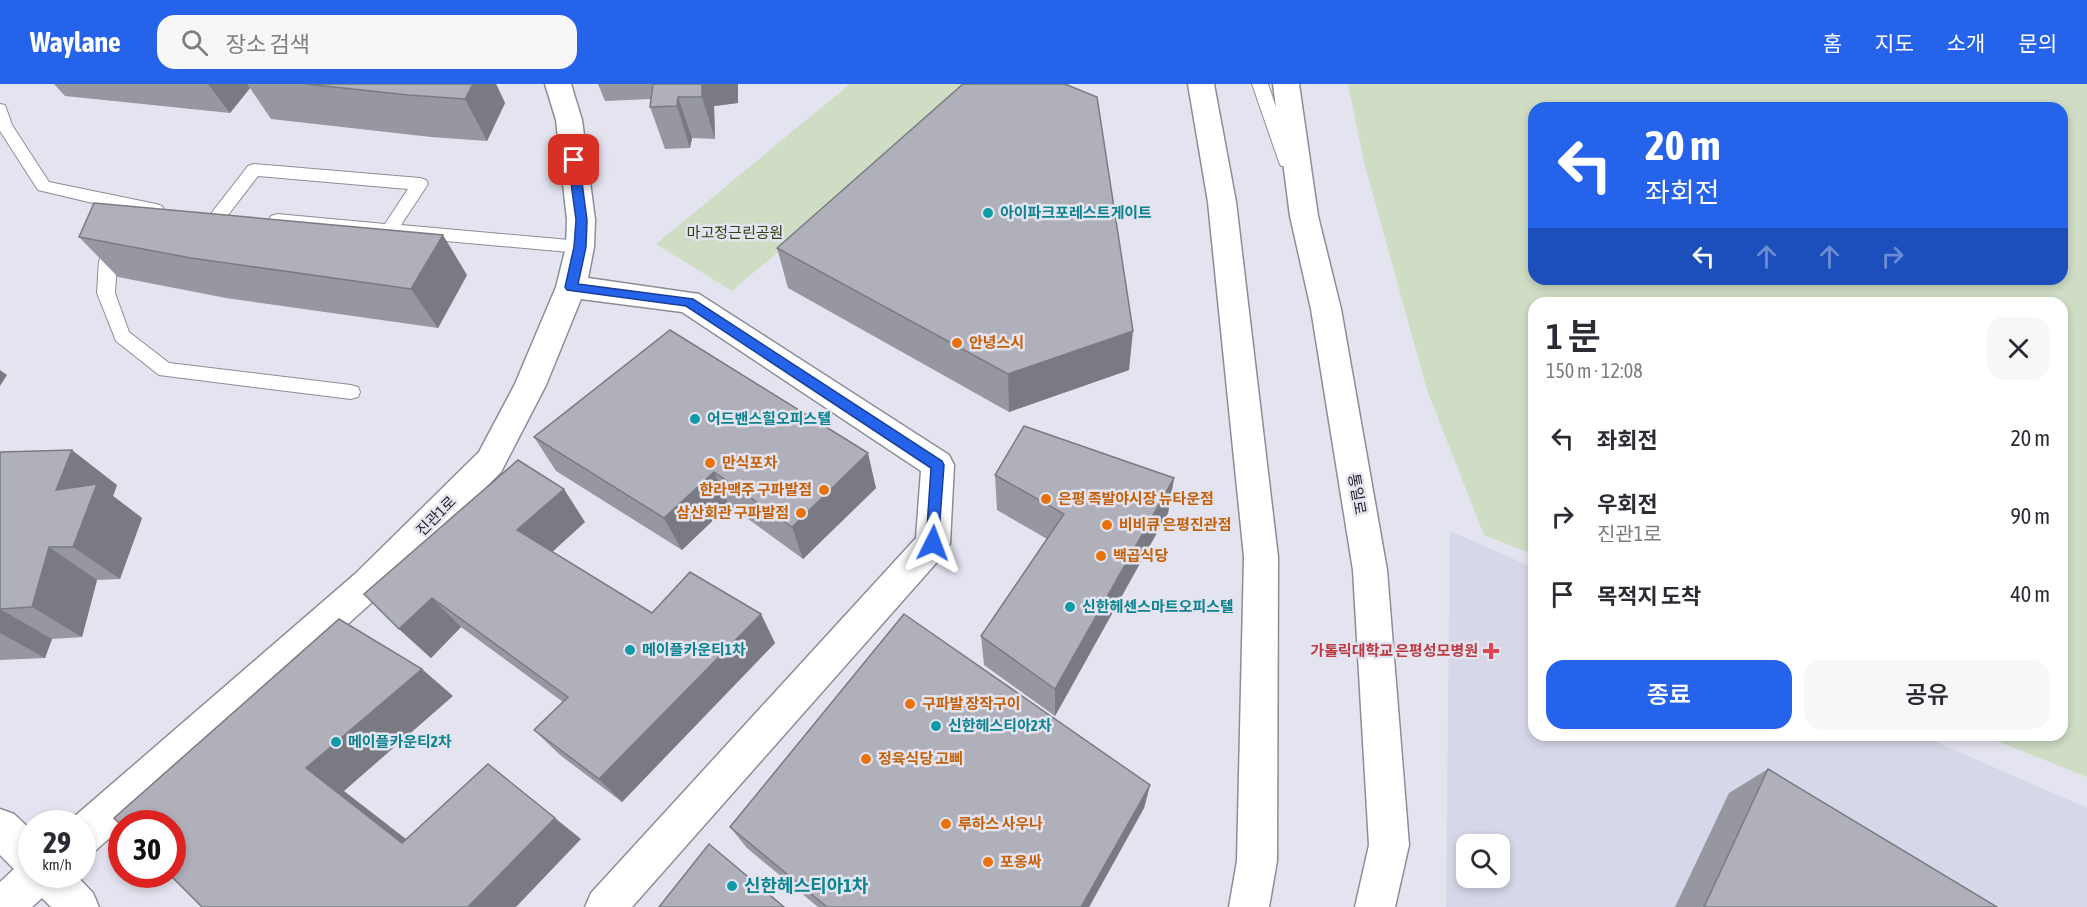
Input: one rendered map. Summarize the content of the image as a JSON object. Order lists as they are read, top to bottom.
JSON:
{
  "streets": {
    "street": ["통일로", "진관1로"]
  },
  "parks": ["마고정근린공원"],
  "places": {
    "other": [
      "아이파크포레스트게이트",
      "안녕스시",
      "어드밴스힐오피스텔",
      "만식포차",
      "한라맥주 구파발점",
      "은평 족발야시장 뉴타운점",
      "삼산회관 구파발점",
      "비비큐 은평진관점",
      "백곱식당",
      "신한헤센스마트오피스텔",
      "메이플카운티1차",
      "구파발 장작구이",
      "신한헤스티아2차",
      "메이플카운티2차",
      "정육식당 고삐",
      "루하스 사우나",
      "포옹싸",
      "신한헤스티아1차"
    ],
    "health": ["가톨릭대학교 은평성모병원"]
  },
  "page": {
    "header": "Waylane",
    "search": "장소 검색",
    "nav": [
      "홈",
      "지도",
      "소개",
      "문의"
    ],
    "turn": ["20 m", "좌회전"],
    "heading": ["1 분", "150 m · 12:08"],
    "list": [
      {
        "name": "좌회전",
        "value": "20 m"
      },
      {
        "name": "우회전",
        "note": "진관1로",
        "value": "90 m"
      },
      {
        "name": "목적지 도착",
        "value": "40 m"
      }
    ],
    "buttons": ["종료", "공유"],
    "speed": "29 km/h",
    "limit": "30"
  }
}
